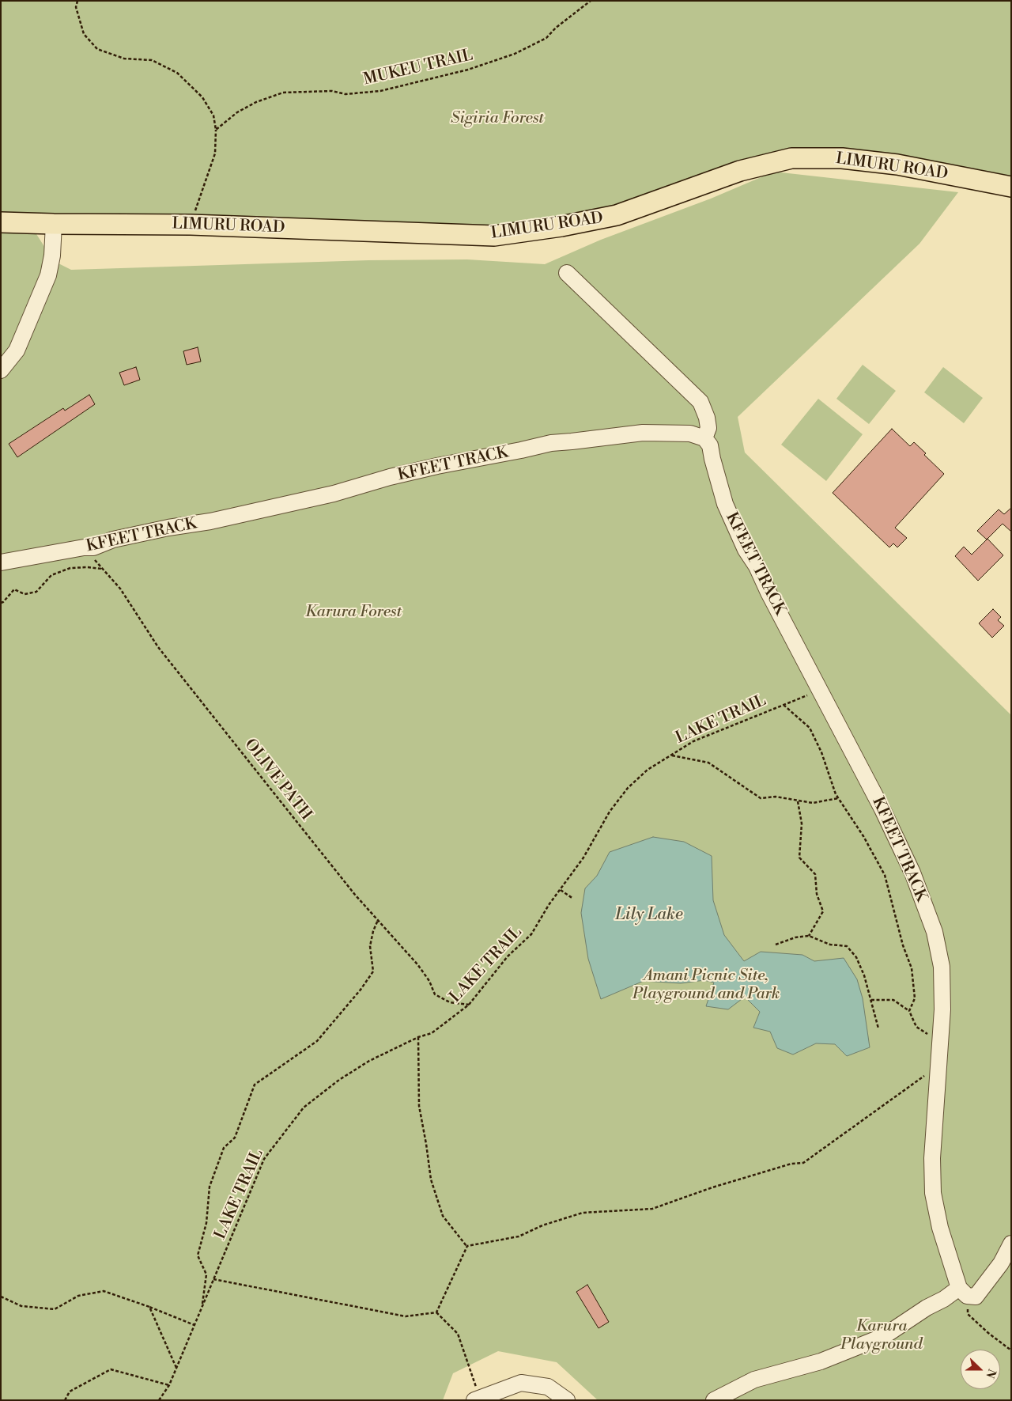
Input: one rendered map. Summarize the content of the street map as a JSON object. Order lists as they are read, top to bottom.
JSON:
{
  "streets": {
    "main road": ["LIMURU ROAD"],
    "street": ["KFEET TRACK"],
    "path": ["MUKEU TRAIL", "LAKE TRAIL", "OLIVE PATH"]
  },
  "crossings": [
    ["KFEET TRACK", "LAKE TRAIL"],
    ["KFEET TRACK", "OLIVE PATH"],
    ["LAKE TRAIL", "OLIVE PATH"]
  ],
  "water": ["Lily Lake"],
  "parks": [
    "Sigiria Forest",
    "Karura Forest",
    "Amani Picnic Site, Playground and Park",
    "Karura Playground"
  ],
  "north": "right"
}
